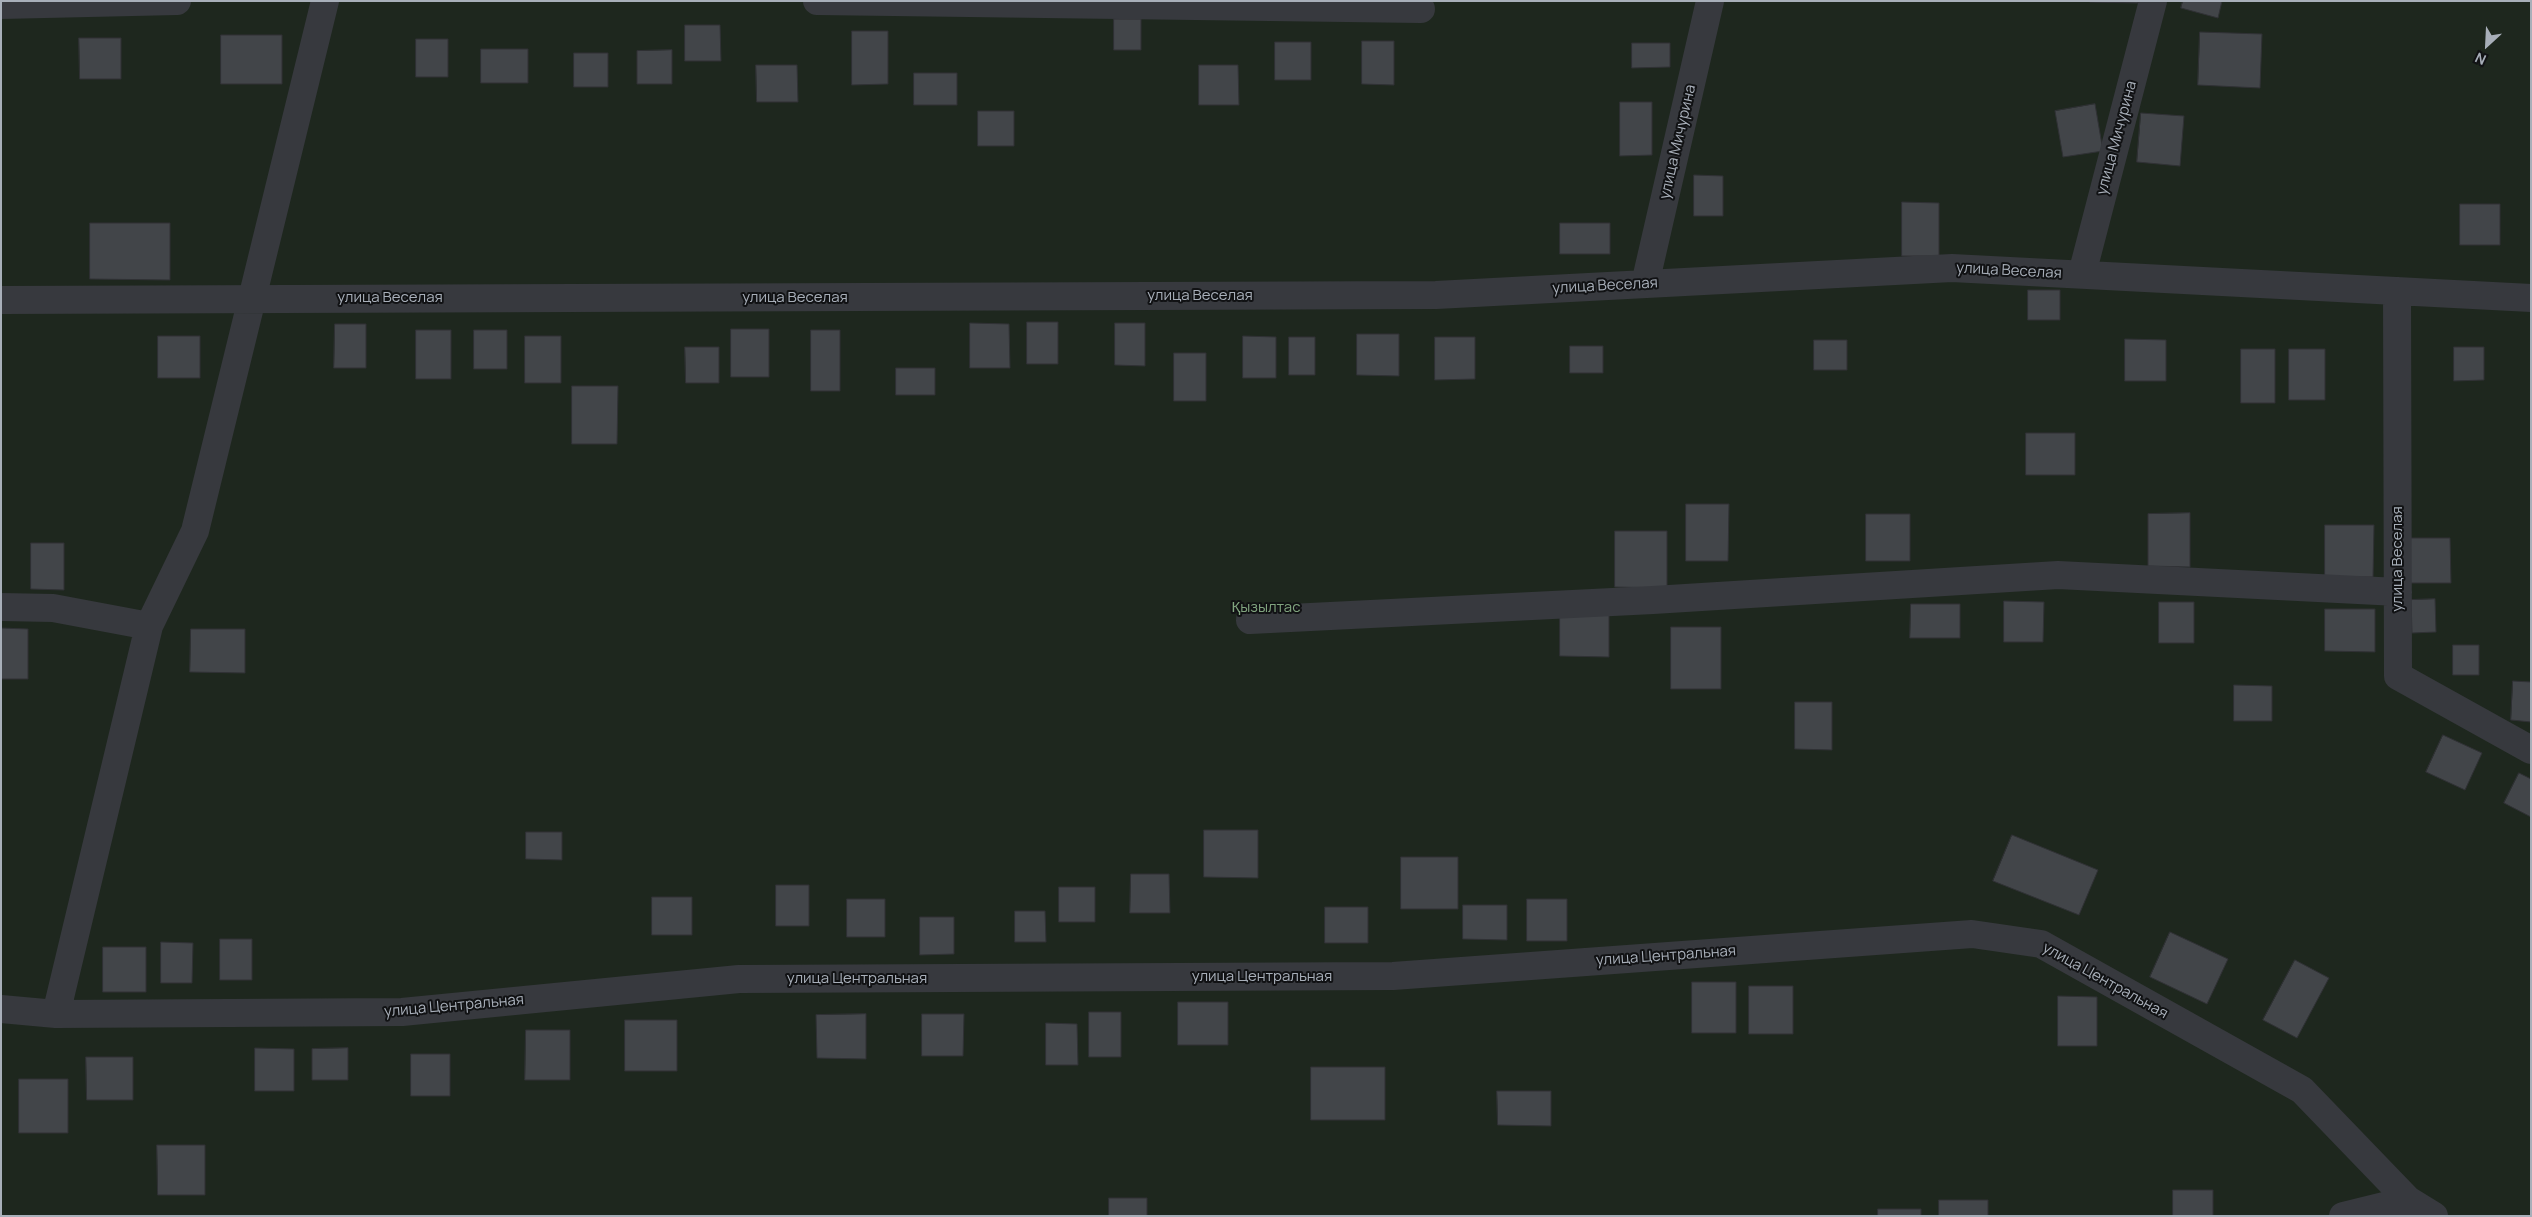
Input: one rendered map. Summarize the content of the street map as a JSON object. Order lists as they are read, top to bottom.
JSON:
{
  "streets": {
    "street": ["улица Мичурина", "улица Веселая", "улица Центральная"]
  },
  "crossings": [
    ["улица Мичурина", "улица Веселая"]
  ],
  "parks": ["Қызылтас"],
  "north": "bottom left"
}
